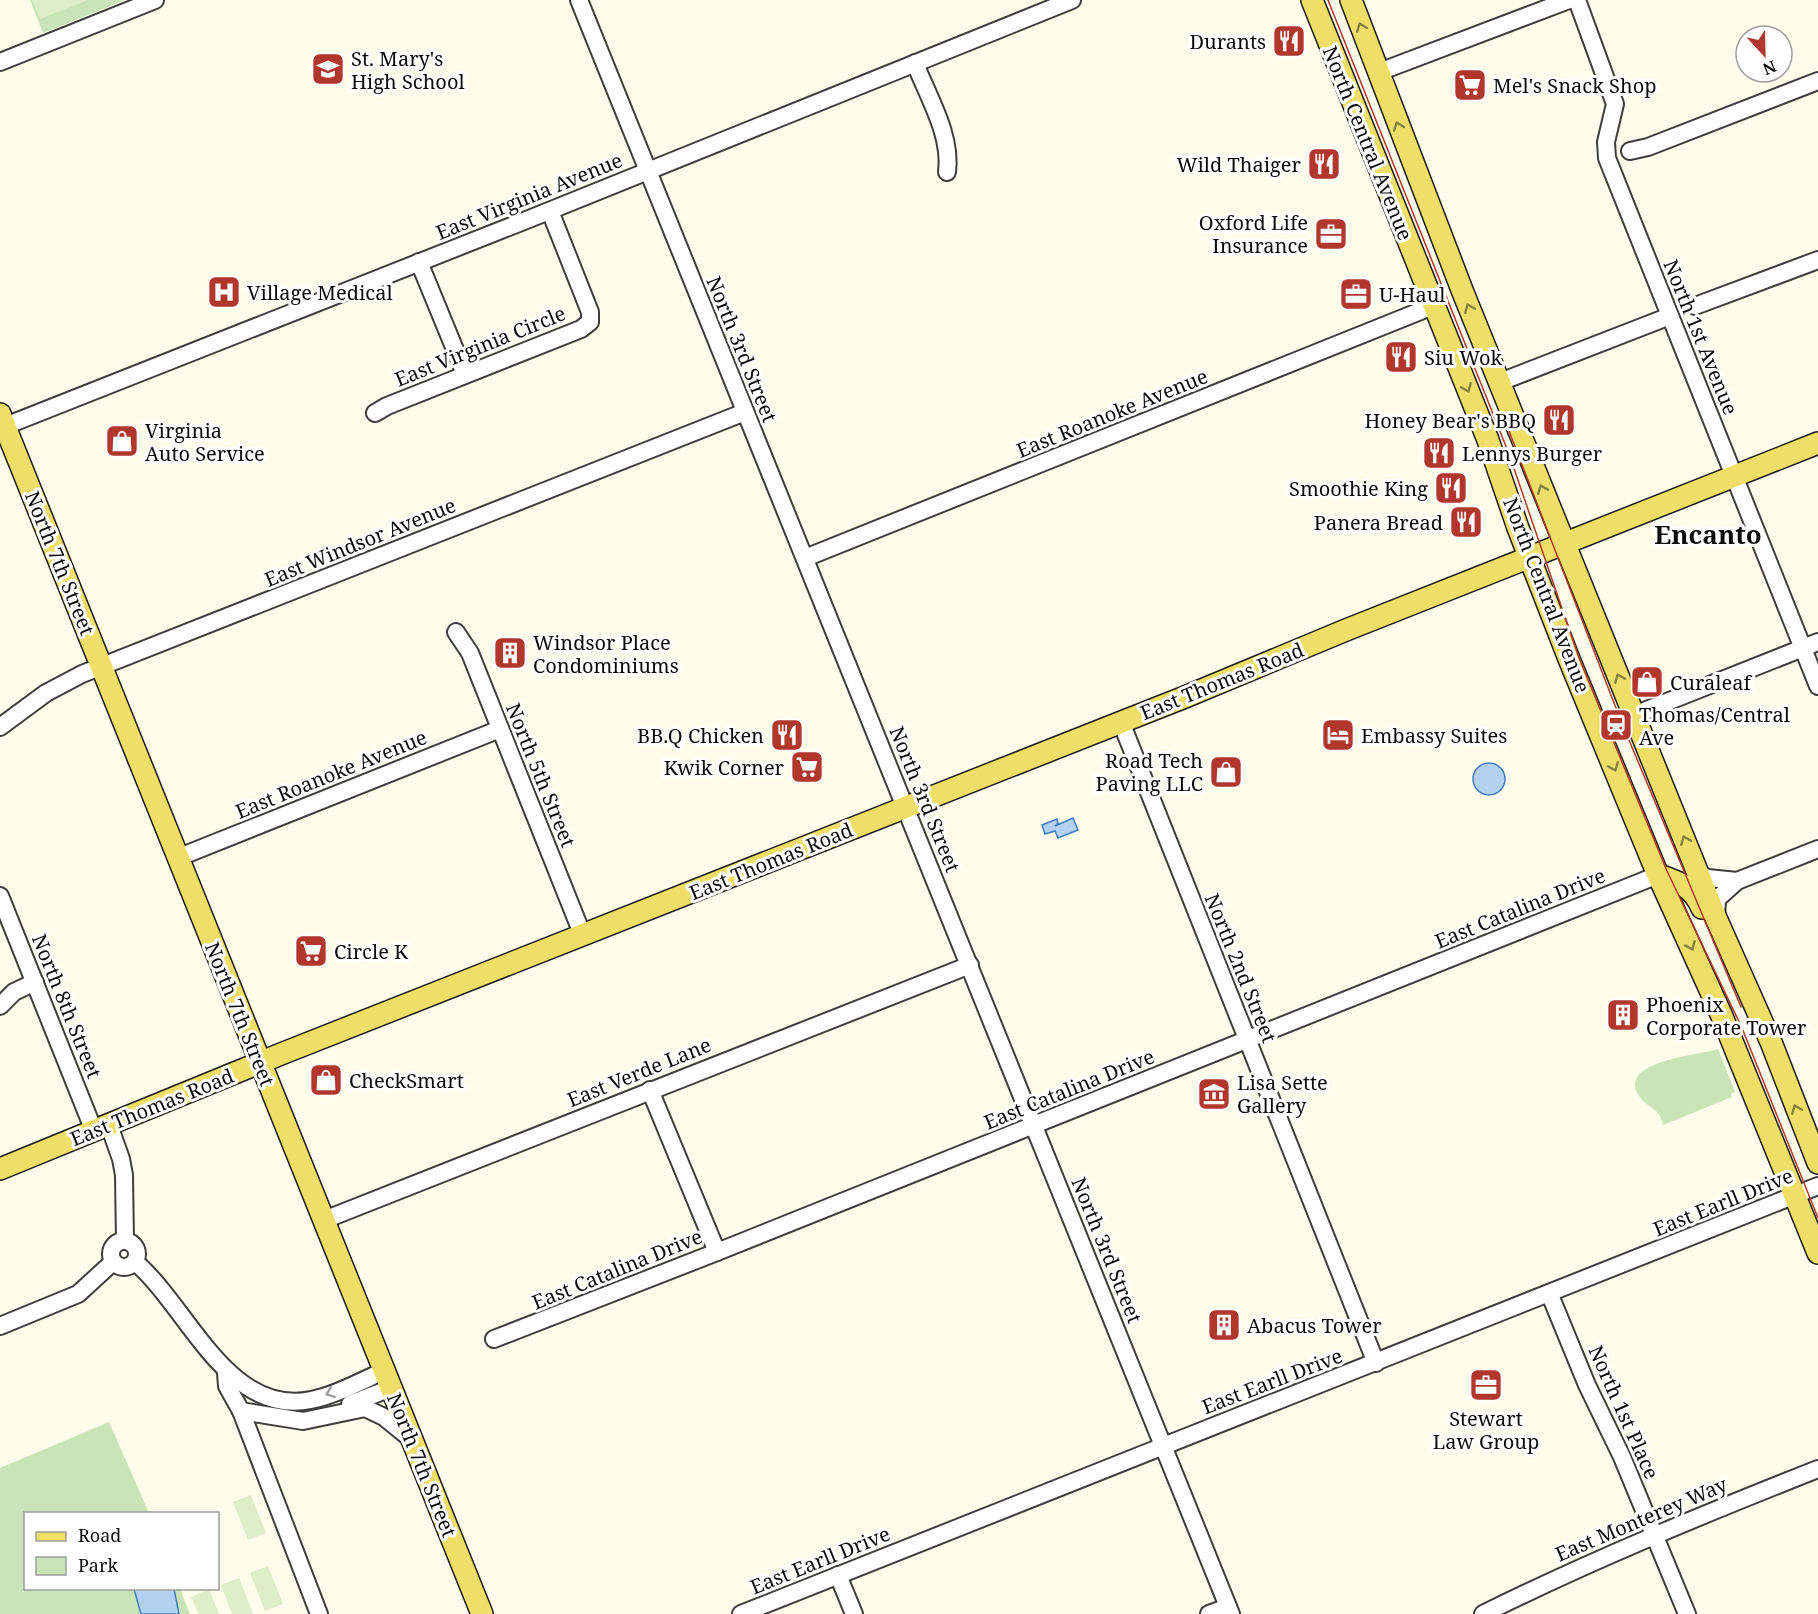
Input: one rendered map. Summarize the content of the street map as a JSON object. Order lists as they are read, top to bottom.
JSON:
{
  "streets": {
    "main road": ["North Central Avenue", "North 7th Street", "East Thomas Road"],
    "street": [
      "East Virginia Avenue",
      "North 1st Avenue",
      "East Virginia Circle",
      "North 3rd Street",
      "East Roanoke Avenue",
      "East Windsor Avenue",
      "North 5th Street",
      "East Catalina Drive",
      "North 2nd Street",
      "North 8th Street",
      "East Verde Lane",
      "East Earll Drive",
      "North 1st Place",
      "East Monterey Way"
    ]
  },
  "crossings": [
    ["North Central Avenue", "East Roanoke Avenue"],
    ["North Central Avenue", "East Thomas Road"],
    ["North Central Avenue", "East Catalina Drive"],
    ["North Central Avenue", "East Earll Drive"],
    ["East Virginia Avenue", "East Virginia Circle"],
    ["East Virginia Avenue", "North 3rd Street"],
    ["East Virginia Avenue", "North 7th Street"],
    ["North 1st Avenue", "East Thomas Road"],
    ["North 3rd Street", "East Roanoke Avenue"],
    ["North 3rd Street", "East Windsor Avenue"],
    ["North 3rd Street", "East Thomas Road"],
    ["North 3rd Street", "East Catalina Drive"],
    ["North 3rd Street", "East Verde Lane"],
    ["North 3rd Street", "East Earll Drive"],
    ["East Roanoke Avenue", "North 7th Street"],
    ["East Roanoke Avenue", "North 5th Street"],
    ["East Windsor Avenue", "North 7th Street"],
    ["North 7th Street", "East Thomas Road"],
    ["North 7th Street", "East Verde Lane"],
    ["East Thomas Road", "North 5th Street"],
    ["East Thomas Road", "North 2nd Street"],
    ["East Thomas Road", "North 8th Street"],
    ["East Catalina Drive", "North 2nd Street"],
    ["North 2nd Street", "East Earll Drive"],
    ["East Earll Drive", "North 1st Place"],
    ["North 1st Place", "East Monterey Way"]
  ],
  "districts": ["Encanto"],
  "places": {
    "restaurant": [
      "Durants",
      "Wild Thaiger",
      "Siu Wok",
      "Honey Bear's BBQ",
      "Lennys Burger",
      "Smoothie King",
      "Panera Bread",
      "BB.Q Chicken"
    ],
    "school or university": ["St. Mary's High School"],
    "supermarket": ["Mel's Snack Shop", "Kwik Corner", "Circle K"],
    "office": ["Oxford Life Insurance", "U-Haul", "Stewart Law Group"],
    "hospital": ["Village Medical"],
    "shop": [
      "Virginia Auto Service",
      "Curaleaf",
      "Road Tech Paving LLC",
      "CheckSmart"
    ],
    "building": ["Windsor Place Condominiums", "Phoenix Corporate Tower", "Abacus Tower"],
    "station": ["Thomas/Central Ave"],
    "hotel": ["Embassy Suites"],
    "museum": ["Lisa Sette Gallery"]
  },
  "legend": ["Road", "Park"],
  "north": "bottom"
}
